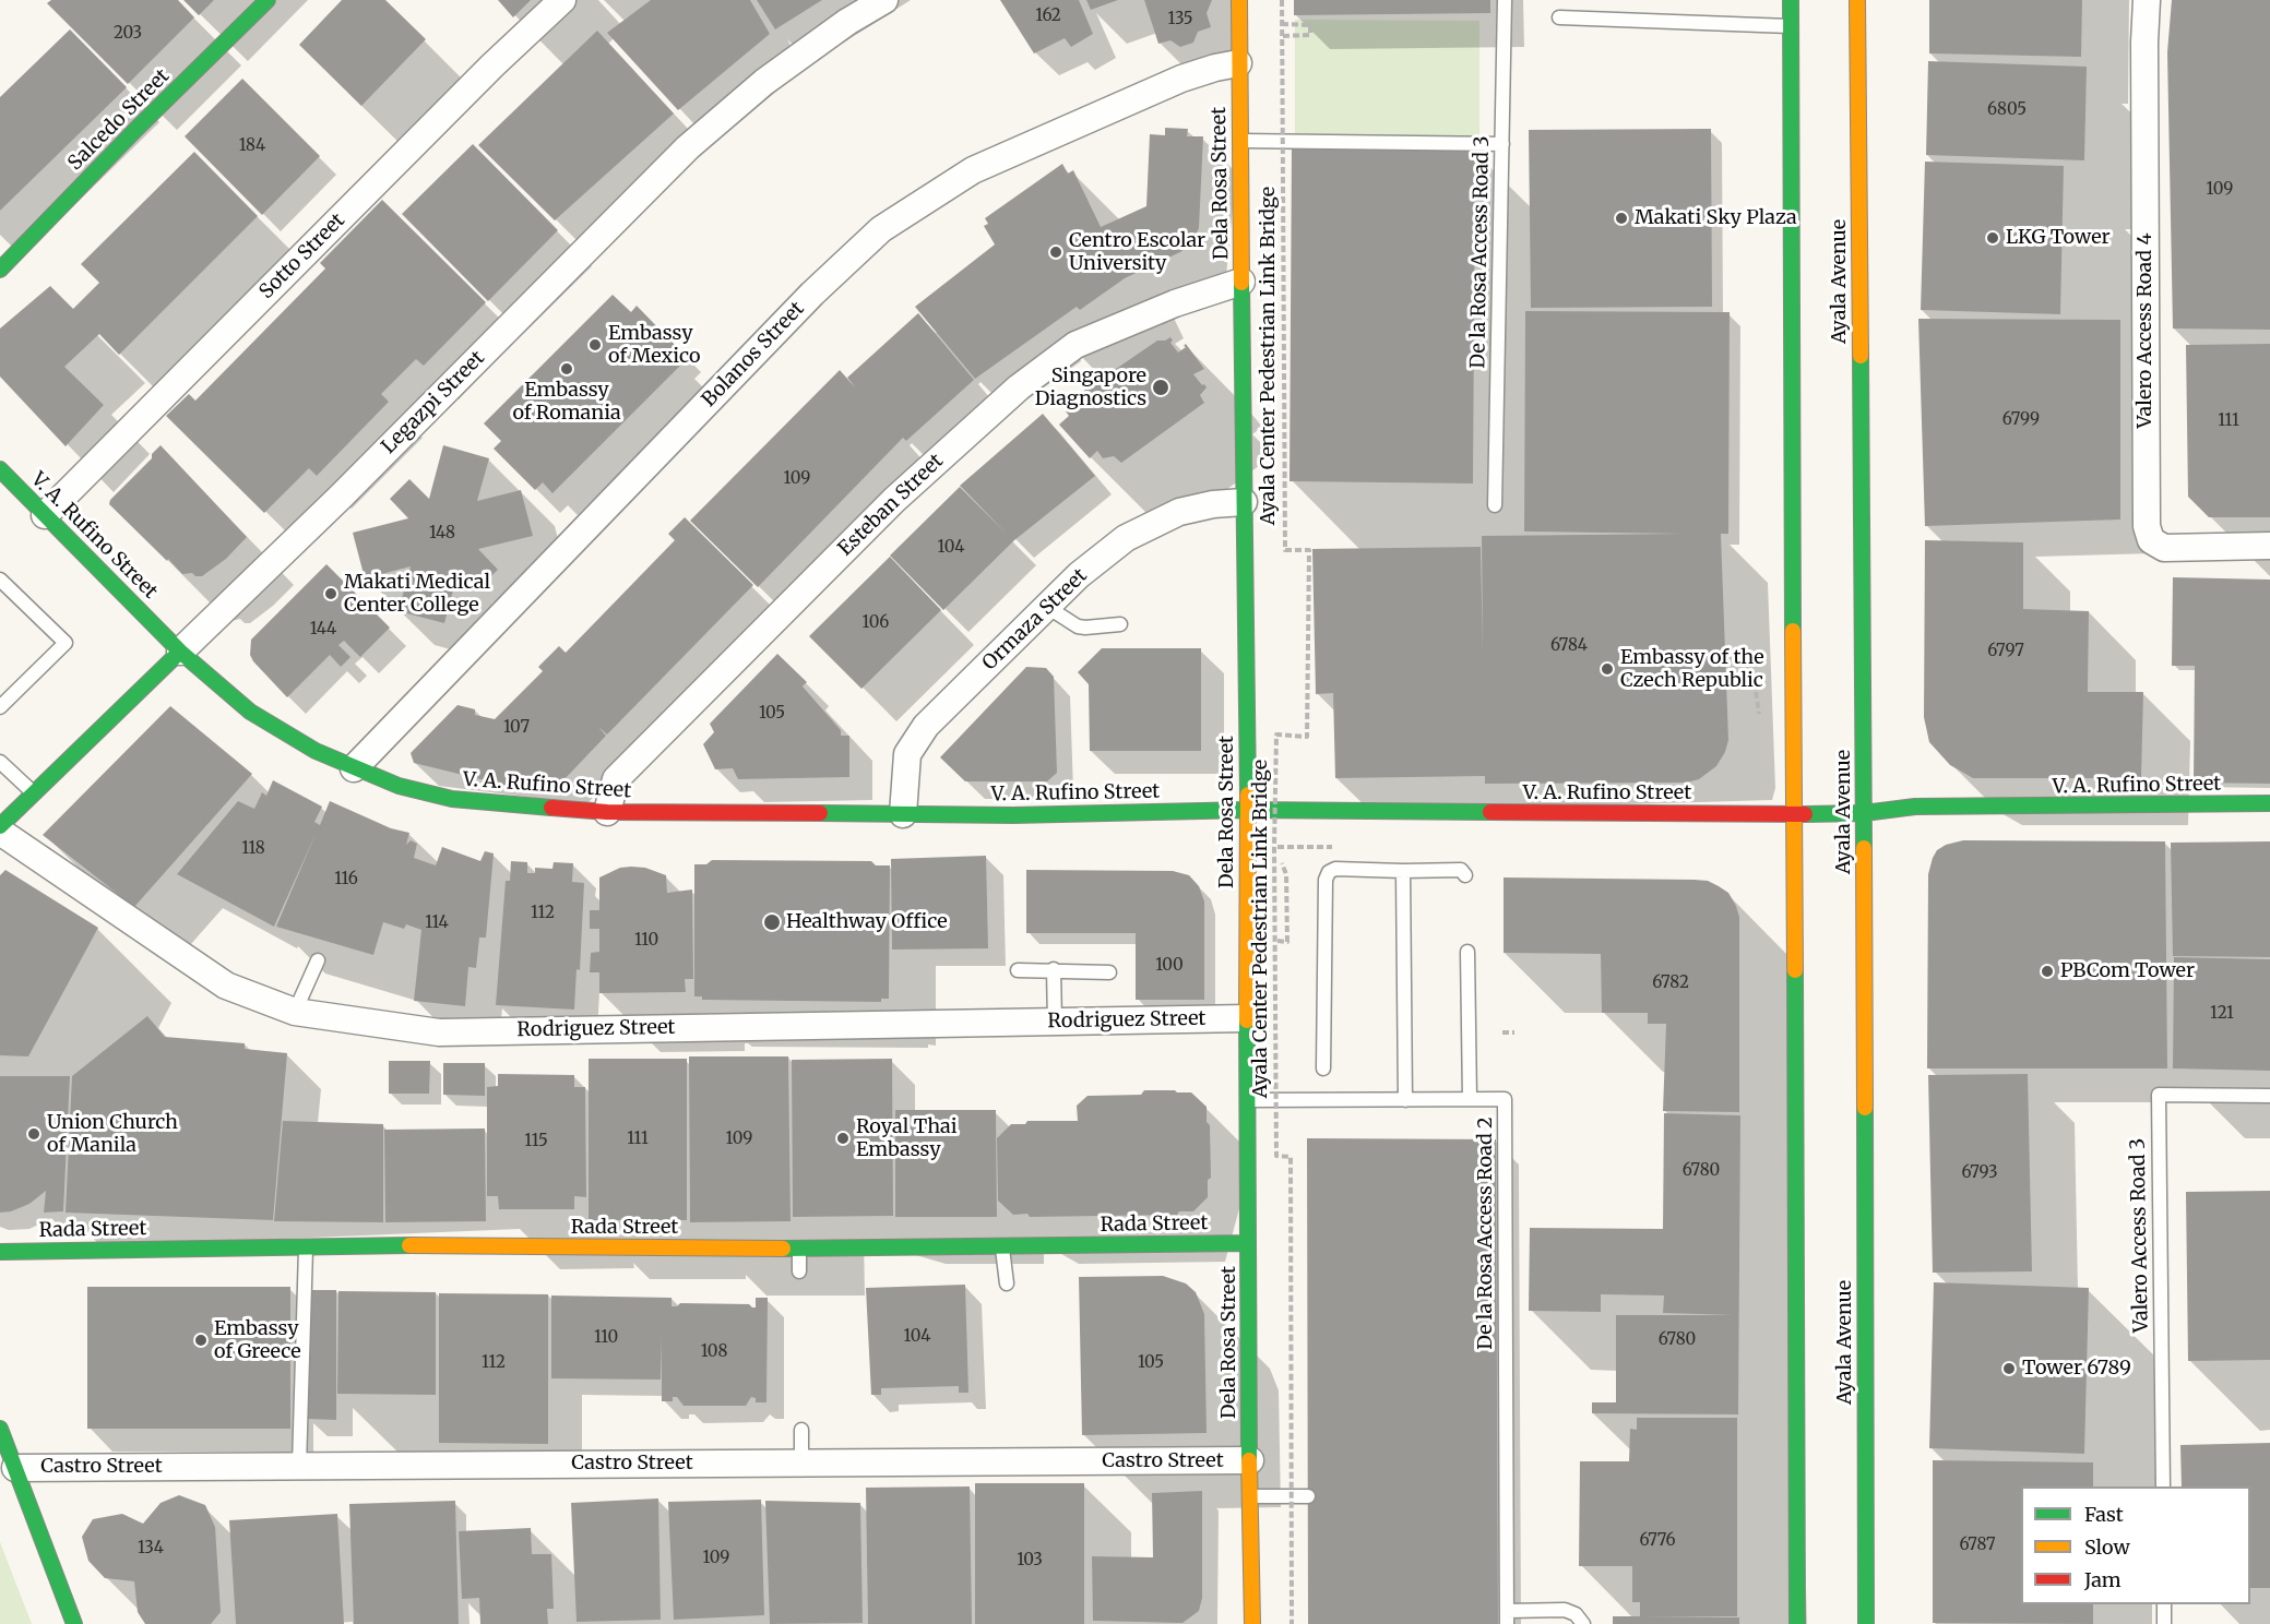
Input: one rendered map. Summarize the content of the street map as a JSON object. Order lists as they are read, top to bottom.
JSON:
{
  "streets": {
    "street": [
      "Salcedo Street",
      "Dela Rosa Street",
      "Sotto Street",
      "Ayala Avenue",
      "Valero Access Road 4",
      "Bolanos Street",
      "Legazpi Street",
      "Esteban Street",
      "V. A. Rufino Street",
      "Ormaza Street",
      "Rodriguez Street",
      "Rada Street",
      "Castro Street"
    ],
    "lane": ["De la Rosa Access Road 3", "De la Rosa Access Road 2", "Valero Access Road 3"],
    "path": ["Ayala Center Pedestrian Link Bridge"]
  },
  "crossings": [
    ["Dela Rosa Street", "Bolanos Street"],
    ["Dela Rosa Street", "Esteban Street"],
    ["Dela Rosa Street", "V. A. Rufino Street"],
    ["Dela Rosa Street", "Ormaza Street"],
    ["Dela Rosa Street", "Rodriguez Street"],
    ["Dela Rosa Street", "Rada Street"],
    ["Dela Rosa Street", "De la Rosa Access Road 2"],
    ["Dela Rosa Street", "Castro Street"],
    ["Sotto Street", "V. A. Rufino Street"],
    ["Ayala Avenue", "V. A. Rufino Street"],
    ["Bolanos Street", "V. A. Rufino Street"],
    ["Legazpi Street", "V. A. Rufino Street"],
    ["Legazpi Street", "Rodriguez Street"],
    ["Esteban Street", "V. A. Rufino Street"],
    ["V. A. Rufino Street", "Ormaza Street"]
  ],
  "places": [
    "Makati Sky Plaza",
    "LKG Tower",
    "Centro Escolar University",
    "Embassy of Mexico",
    "Embassy of Romania",
    "Singapore Diagnostics",
    "Makati Medical Center College",
    "Embassy of the Czech Republic",
    "Healthway Office",
    "PBCom Tower",
    "Union Church of Manila",
    "Royal Thai Embassy",
    "Embassy of Greece",
    "Tower 6789"
  ],
  "house_numbers": [
    "162",
    "135",
    "203",
    "6805",
    "184",
    "109",
    "6799",
    "111",
    "109",
    "148",
    "104",
    "106",
    "144",
    "6784",
    "6797",
    "105",
    "107",
    "118",
    "116",
    "112",
    "114",
    "110",
    "100",
    "6782",
    "121",
    "111",
    "109",
    "115",
    "6780",
    "6793",
    "104",
    "110",
    "6780",
    "108",
    "112",
    "105",
    "6776",
    "6787",
    "134",
    "109",
    "103"
  ],
  "legend": ["Fast", "Slow", "Jam"]
}
